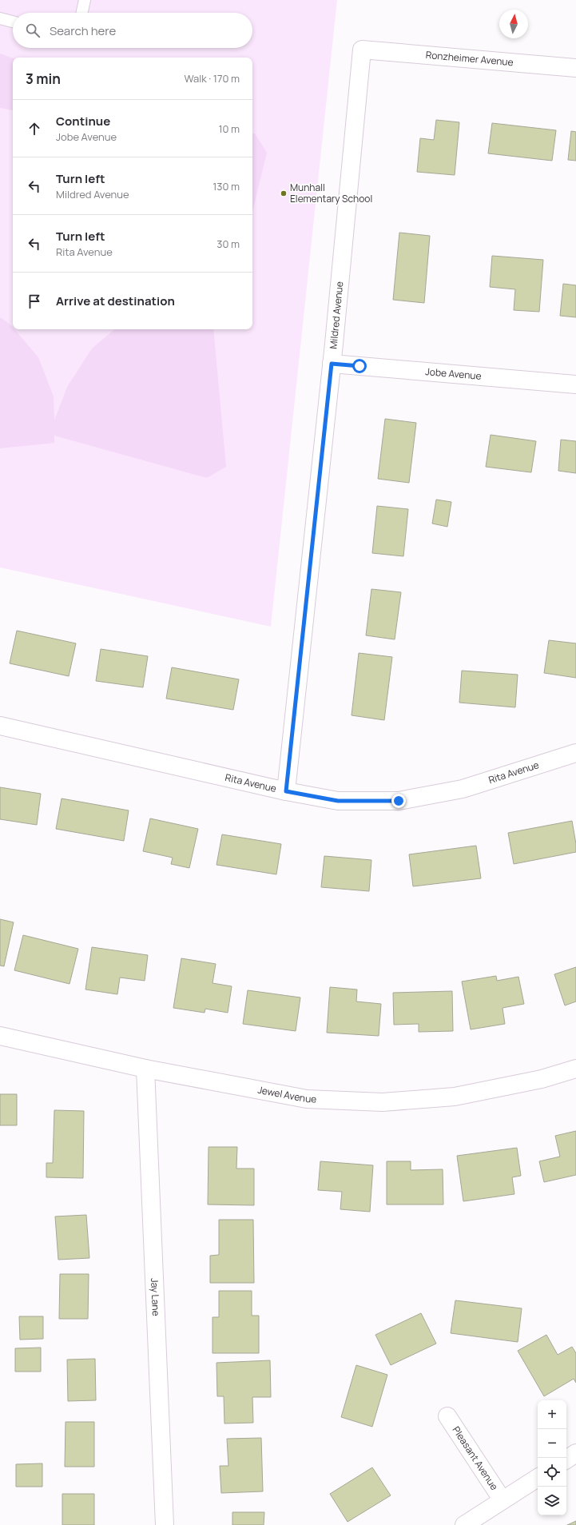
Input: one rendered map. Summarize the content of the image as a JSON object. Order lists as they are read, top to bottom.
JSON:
{
  "streets": {
    "street": [
      "Ronzheimer Avenue",
      "Mildred Avenue",
      "Jobe Avenue",
      "Rita Avenue",
      "Jewel Avenue",
      "Jay Lane",
      "Pleasant Avenue"
    ]
  },
  "crossings": [
    ["Ronzheimer Avenue", "Mildred Avenue"],
    ["Mildred Avenue", "Jobe Avenue"],
    ["Mildred Avenue", "Rita Avenue"],
    ["Jewel Avenue", "Jay Lane"]
  ],
  "places": ["Munhall Elementary School"],
  "north": "top",
  "page": {
    "search": "Search here",
    "heading": ["3 min", "Walk · 170 m"],
    "list": [
      ["Continue", "Jobe Avenue", "10 m"],
      ["Turn left", "Mildred Avenue", "130 m"],
      ["Turn left", "Rita Avenue", "30 m"],
      "Arrive at destination"
    ],
    "map_buttons": ["+", "−"]
  }
}
